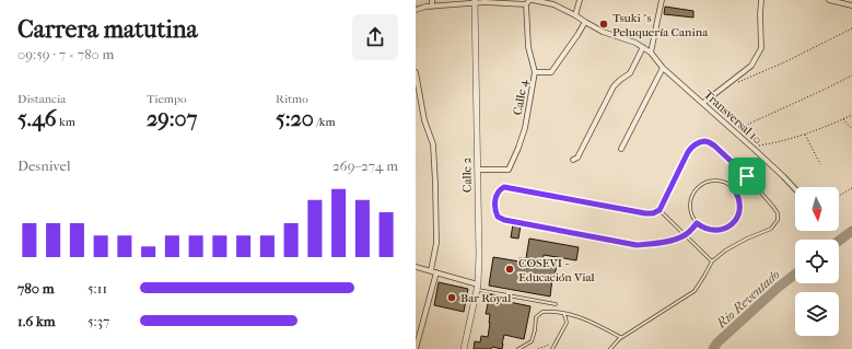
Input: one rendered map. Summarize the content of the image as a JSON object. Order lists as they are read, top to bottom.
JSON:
{
  "streets": {
    "street": ["Calle 4", "Transversal 10", "Calle 2"]
  },
  "crossings": [
    ["Calle 4", "Calle 2"]
  ],
  "water": ["Rio Reventado"],
  "places": ["Tsuki´s Peluquería Canina", "COSEVI - Educación Vial", "Bar Royal"],
  "north": "bottom",
  "page": {
    "heading": ["Carrera matutina", "09:59 · 7 × 780 m"],
    "stats": [
      ["Distancia", "5.46 km"],
      ["Tiempo", "29:07"],
      ["Ritmo", "5:20 /km"]
    ],
    "chart": ["Desnivel", "269–274 m"],
    "list": [
      {
        "name": "780 m",
        "note": "5:11"
      },
      {
        "name": "1.6 km",
        "note": "5:37"
      }
    ]
  }
}
